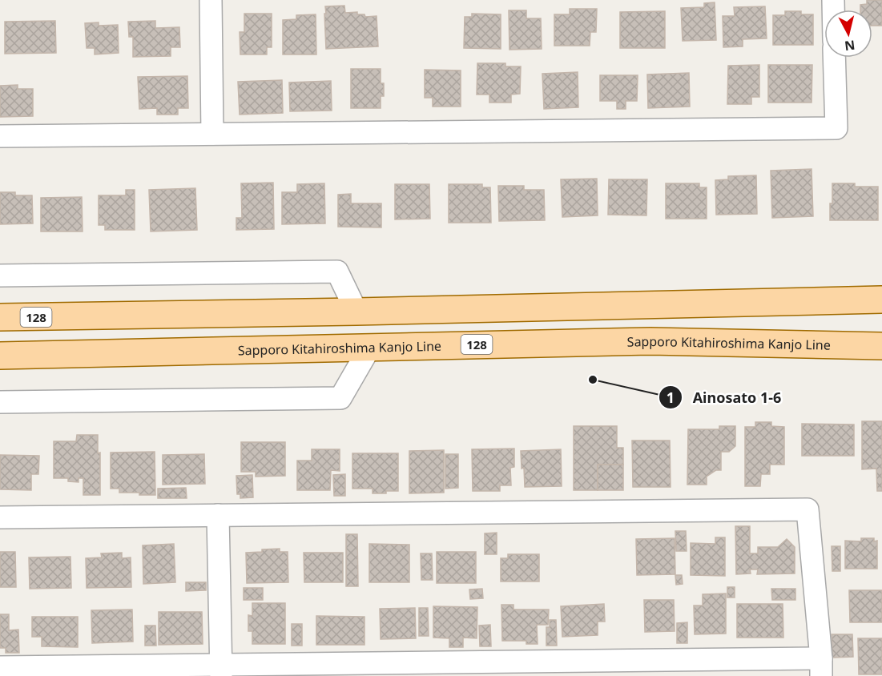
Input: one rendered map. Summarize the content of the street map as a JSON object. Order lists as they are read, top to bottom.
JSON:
{
  "streets": {
    "main road": ["128", "Sapporo Kitahiroshima Kanjo Line"]
  },
  "places": ["Ainosato 1-6"],
  "north": "bottom"
}
